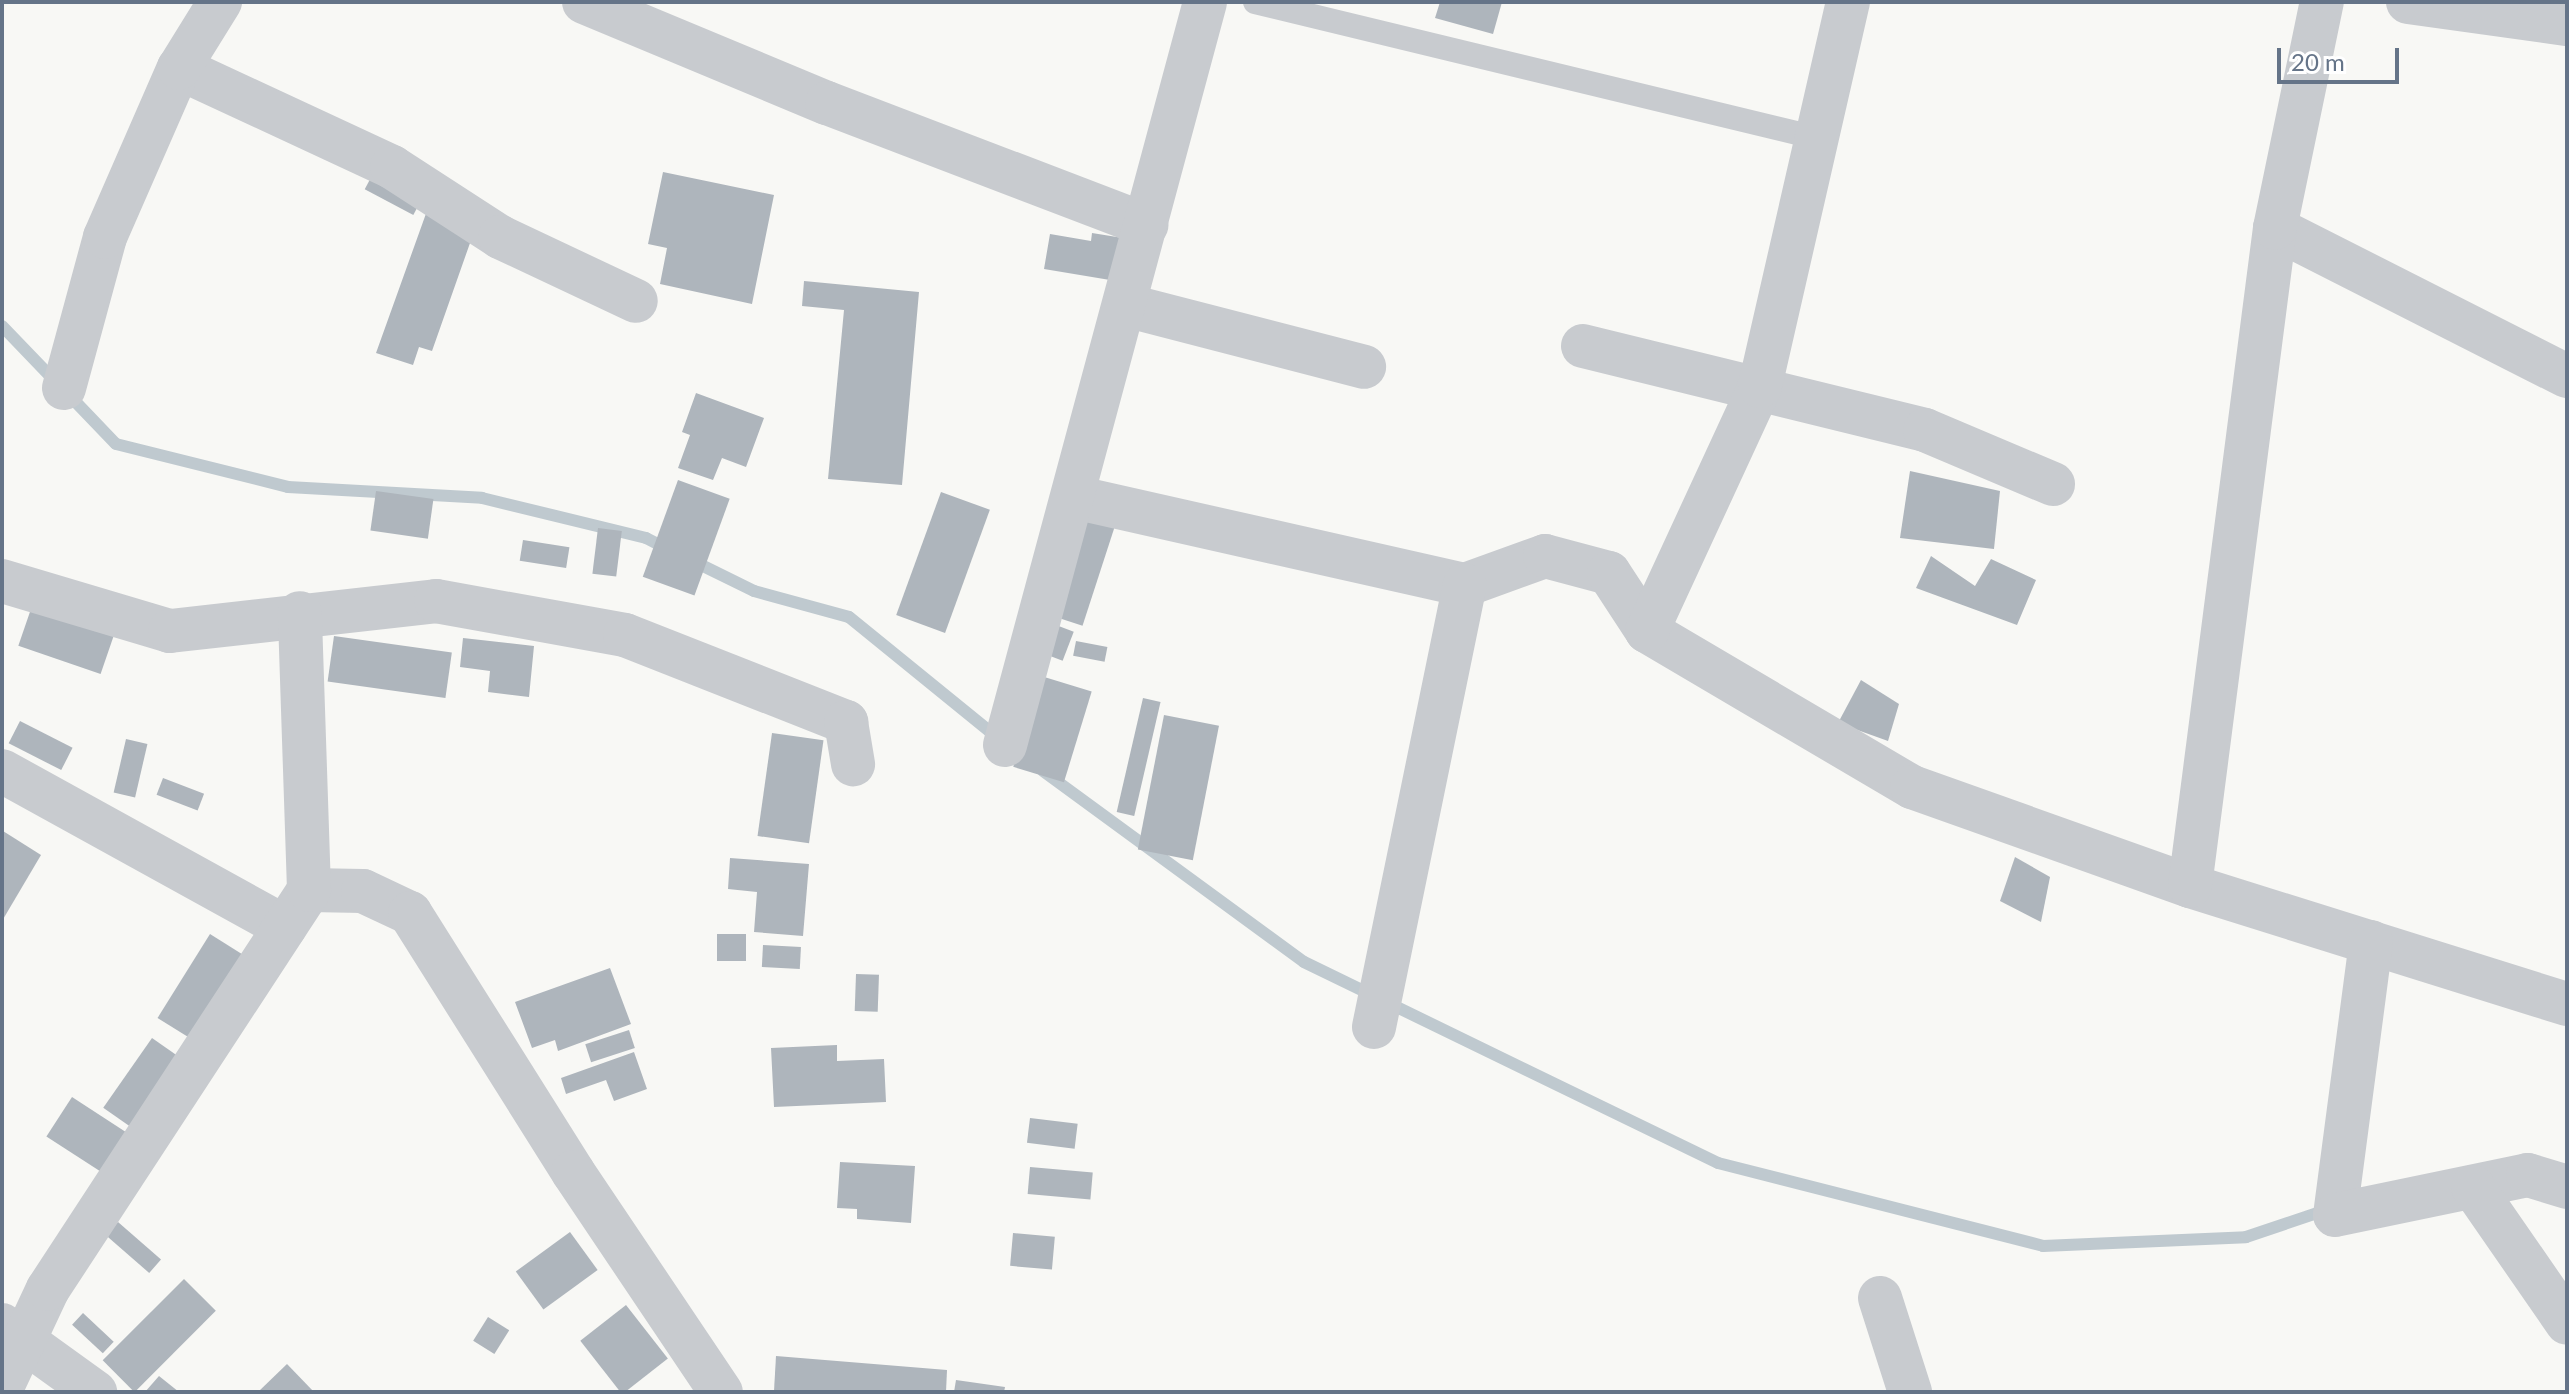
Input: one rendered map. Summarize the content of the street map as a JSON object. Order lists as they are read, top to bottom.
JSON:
{
  "scale_bar": "20 m"
}
